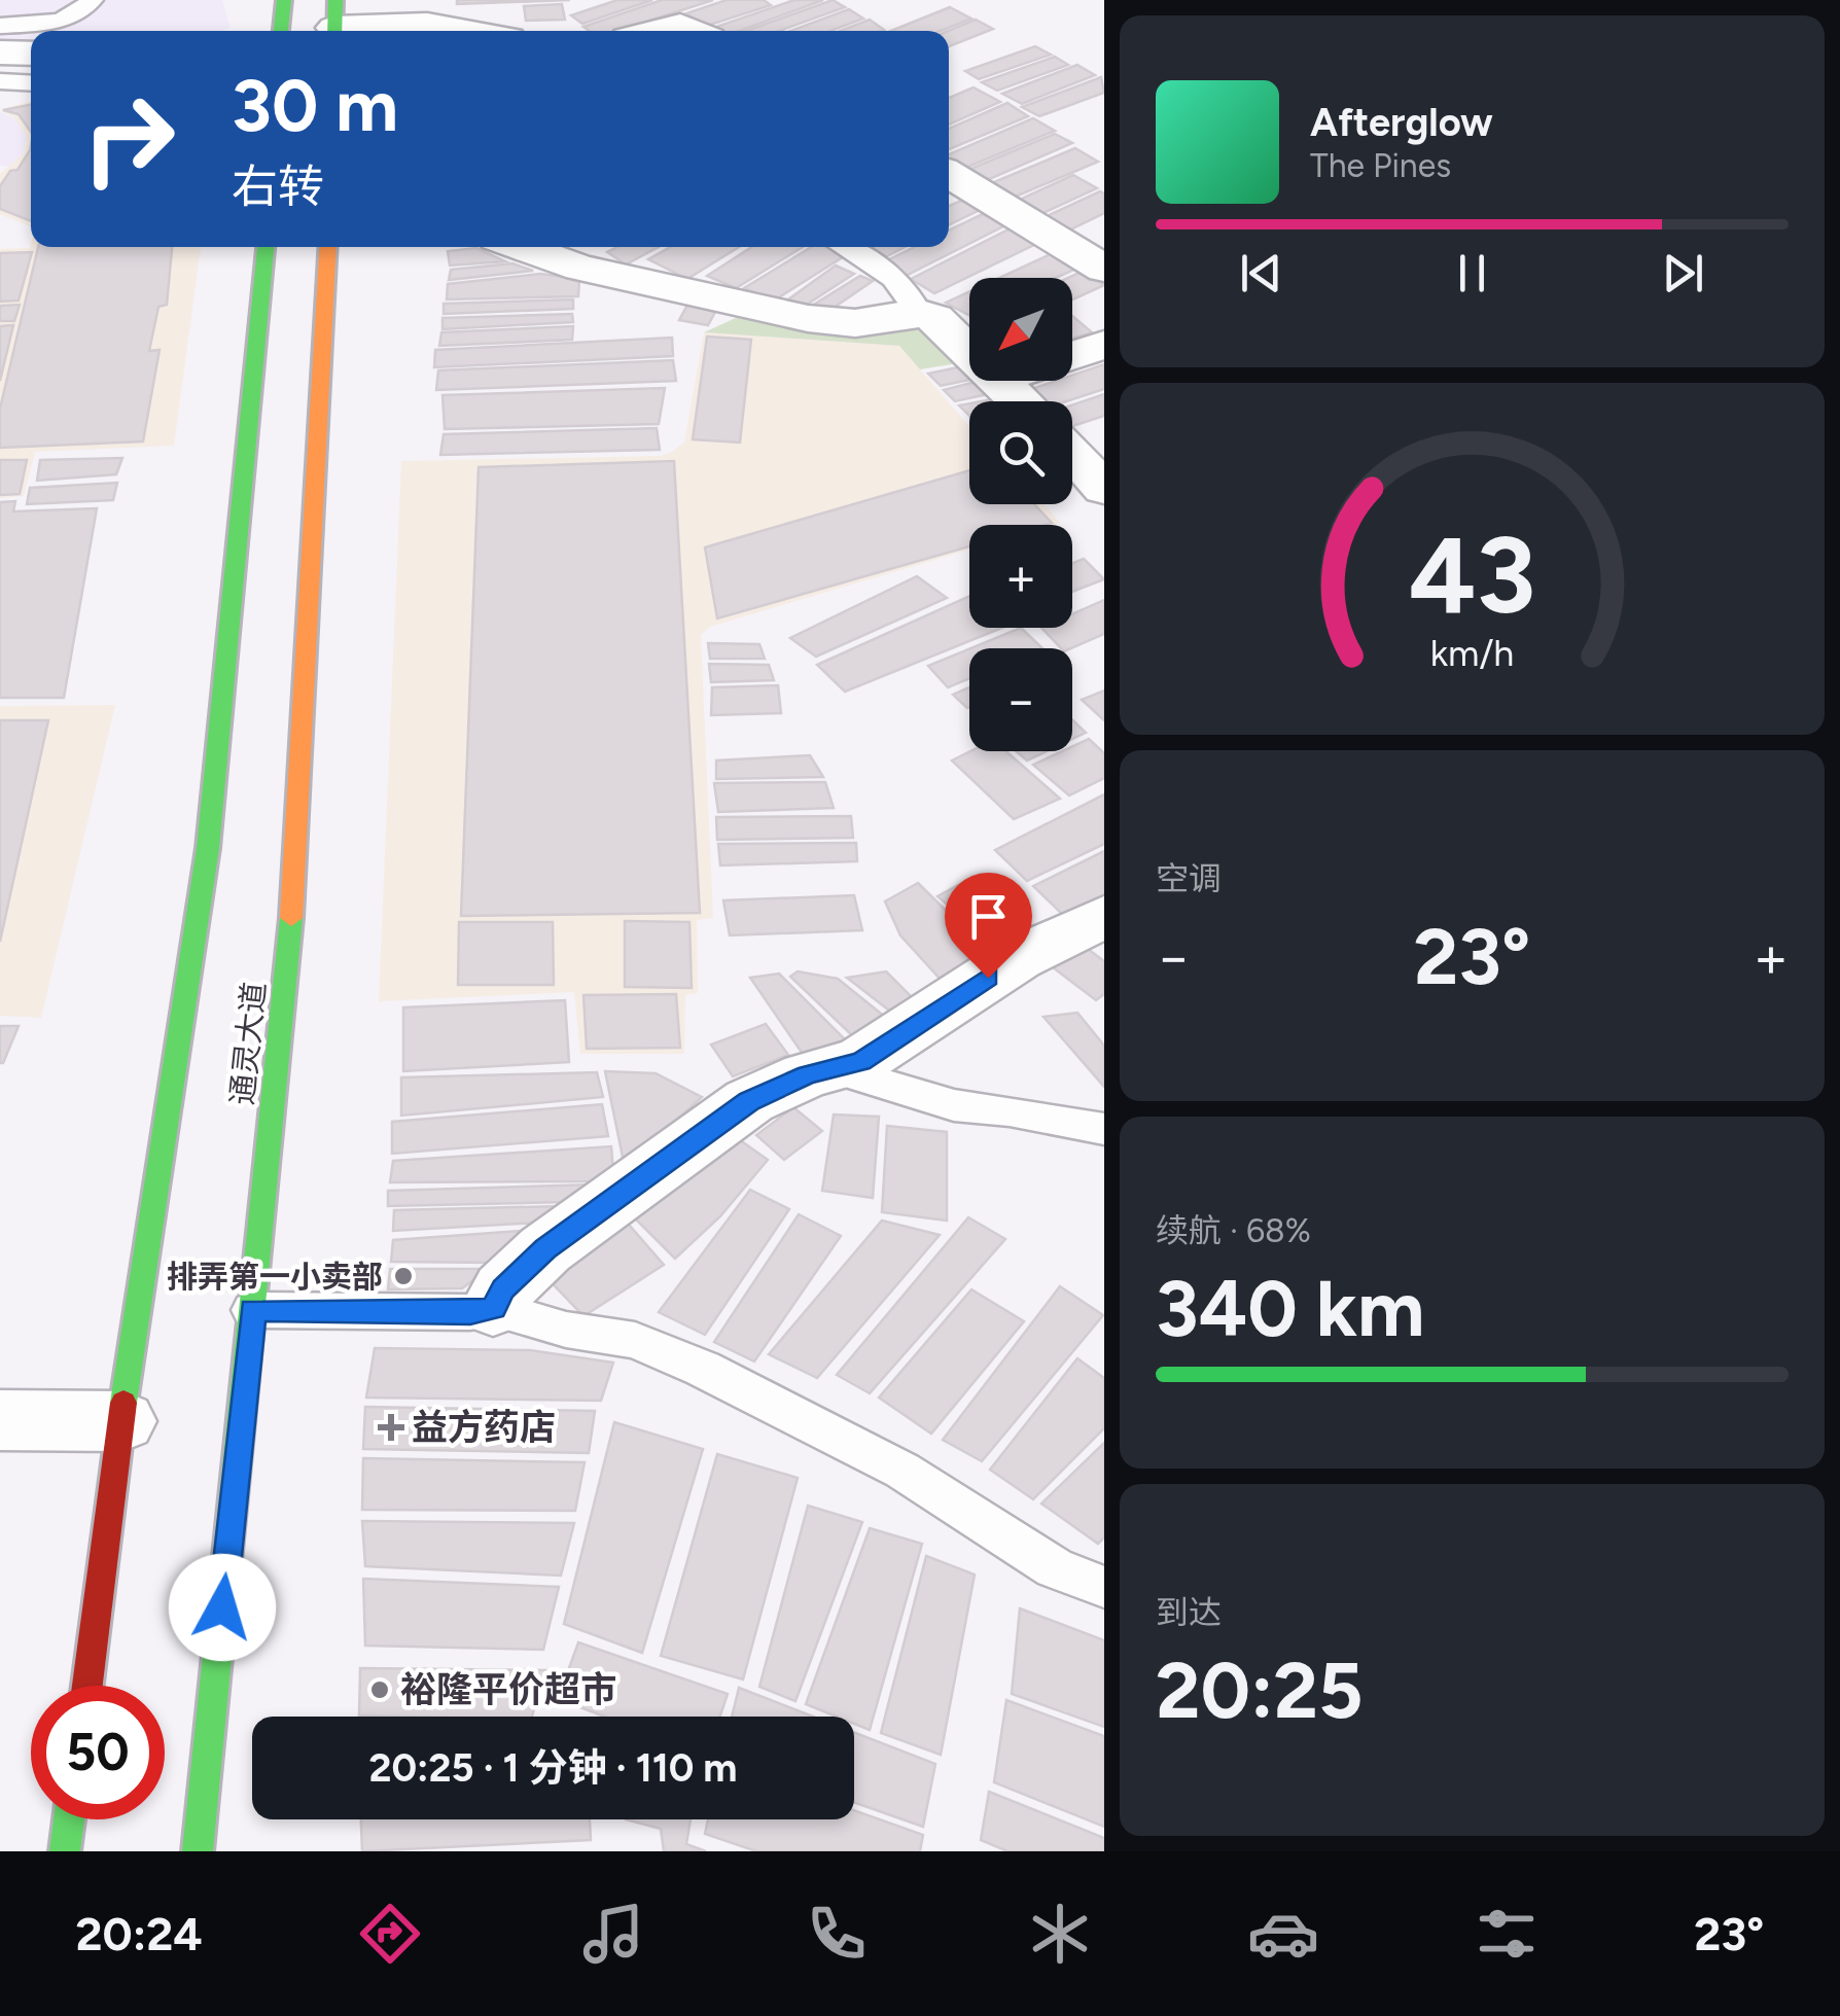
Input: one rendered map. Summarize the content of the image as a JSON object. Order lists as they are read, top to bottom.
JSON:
{
  "streets": {
    "main road": ["通灵大道"]
  },
  "places": {
    "other": ["排弄第一小卖部", "裕隆平价超市"],
    "health": ["益方药店"]
  },
  "north": "bottom left",
  "page": {
    "turn": ["30 m", "右转"],
    "song": ["Afterglow", "The Pines"],
    "map_buttons": ["+", "−"],
    "tile": [
      "空调",
      ["续航 · 68%", "340 km"],
      ["到达", "20:25"]
    ],
    "heat": ["−", "23°", "+"],
    "limit": "50",
    "trip": "20:25 · 1 分钟 · 110 m",
    "tabs": ["20:24", "23°"],
    "gauge": ["43", "km/h"]
  }
}
